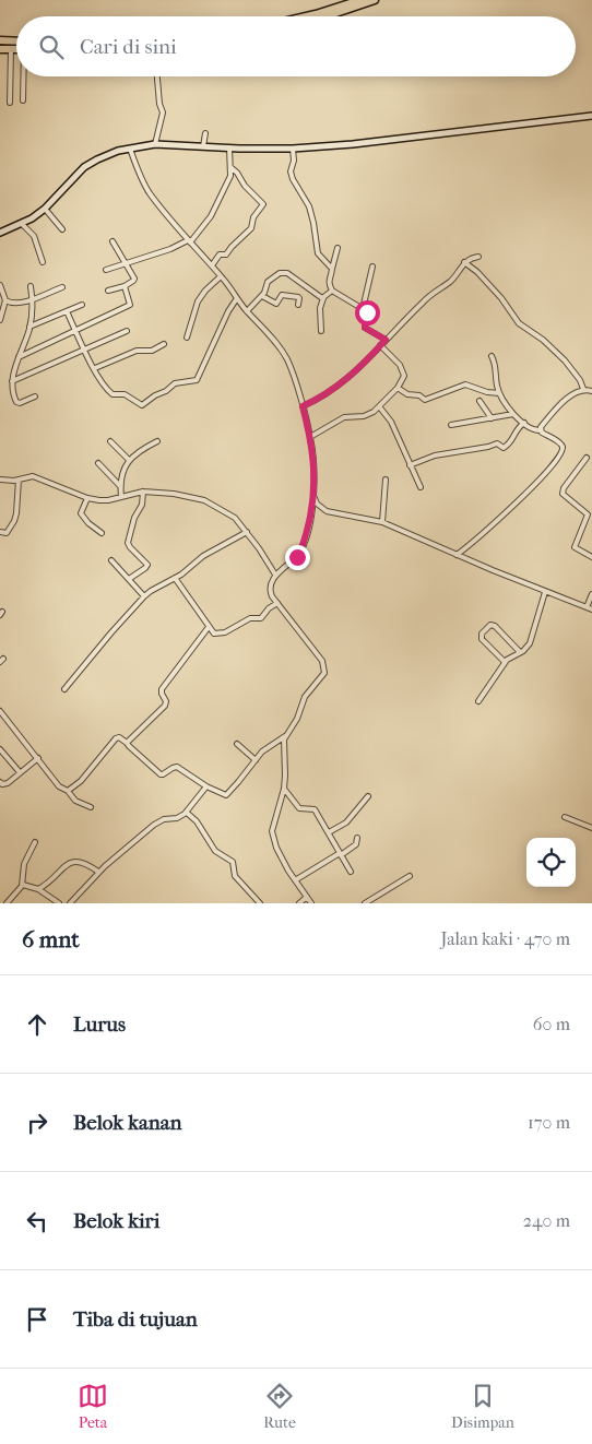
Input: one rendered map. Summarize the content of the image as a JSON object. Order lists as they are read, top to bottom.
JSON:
{
  "page": {
    "search": "Cari di sini",
    "heading": ["6 mnt", "Jalan kaki · 470 m"],
    "list": [
      ["Lurus", "60 m"],
      ["Belok kanan", "170 m"],
      ["Belok kiri", "240 m"],
      "Tiba di tujuan"
    ],
    "nav": ["Peta", "Rute", "Disimpan"]
  }
}
